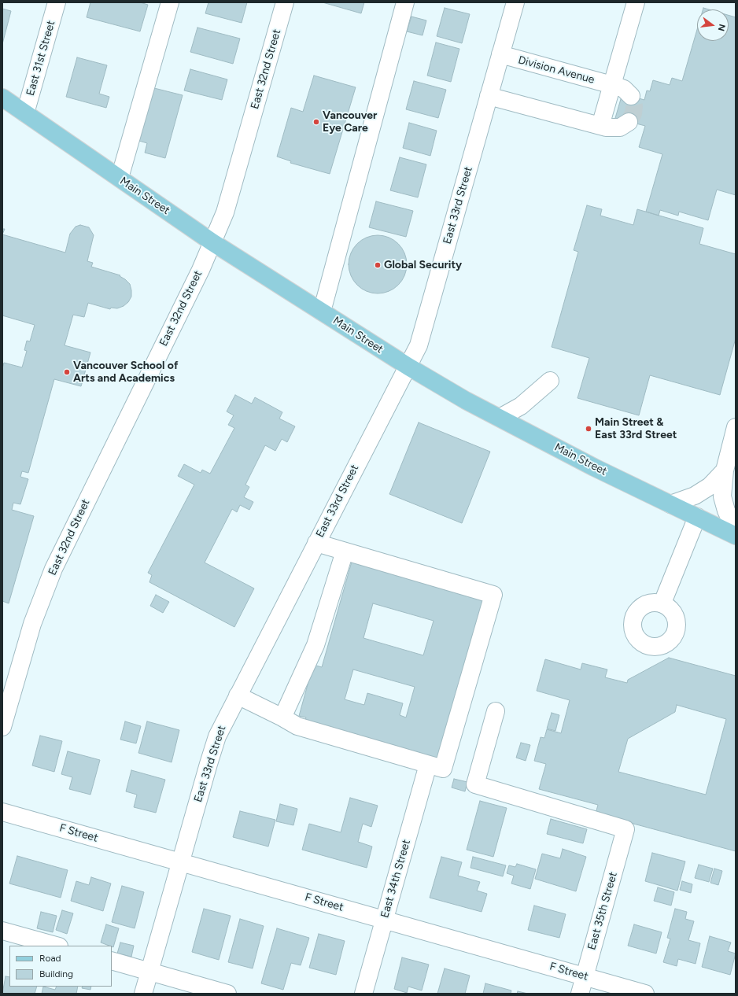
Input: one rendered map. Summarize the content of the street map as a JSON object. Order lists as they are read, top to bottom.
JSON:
{
  "streets": {
    "main road": ["Main Street"],
    "street": [
      "East 31st Street",
      "East 32nd Street",
      "Division Avenue",
      "East 33rd Street",
      "F Street",
      "East 34th Street",
      "East 35th Street"
    ]
  },
  "crossings": [
    ["East 31st Street", "Main Street"],
    ["East 32nd Street", "Main Street"],
    ["Division Avenue", "East 33rd Street"],
    ["Main Street", "East 33rd Street"],
    ["East 33rd Street", "F Street"],
    ["F Street", "East 34th Street"],
    ["F Street", "East 35th Street"]
  ],
  "places": [
    "Vancouver Eye Care",
    "Global Security",
    "Vancouver School of Arts and Academics",
    "Main Street & East 33rd Street"
  ],
  "legend": ["Road", "Building"],
  "north": "right"
}
